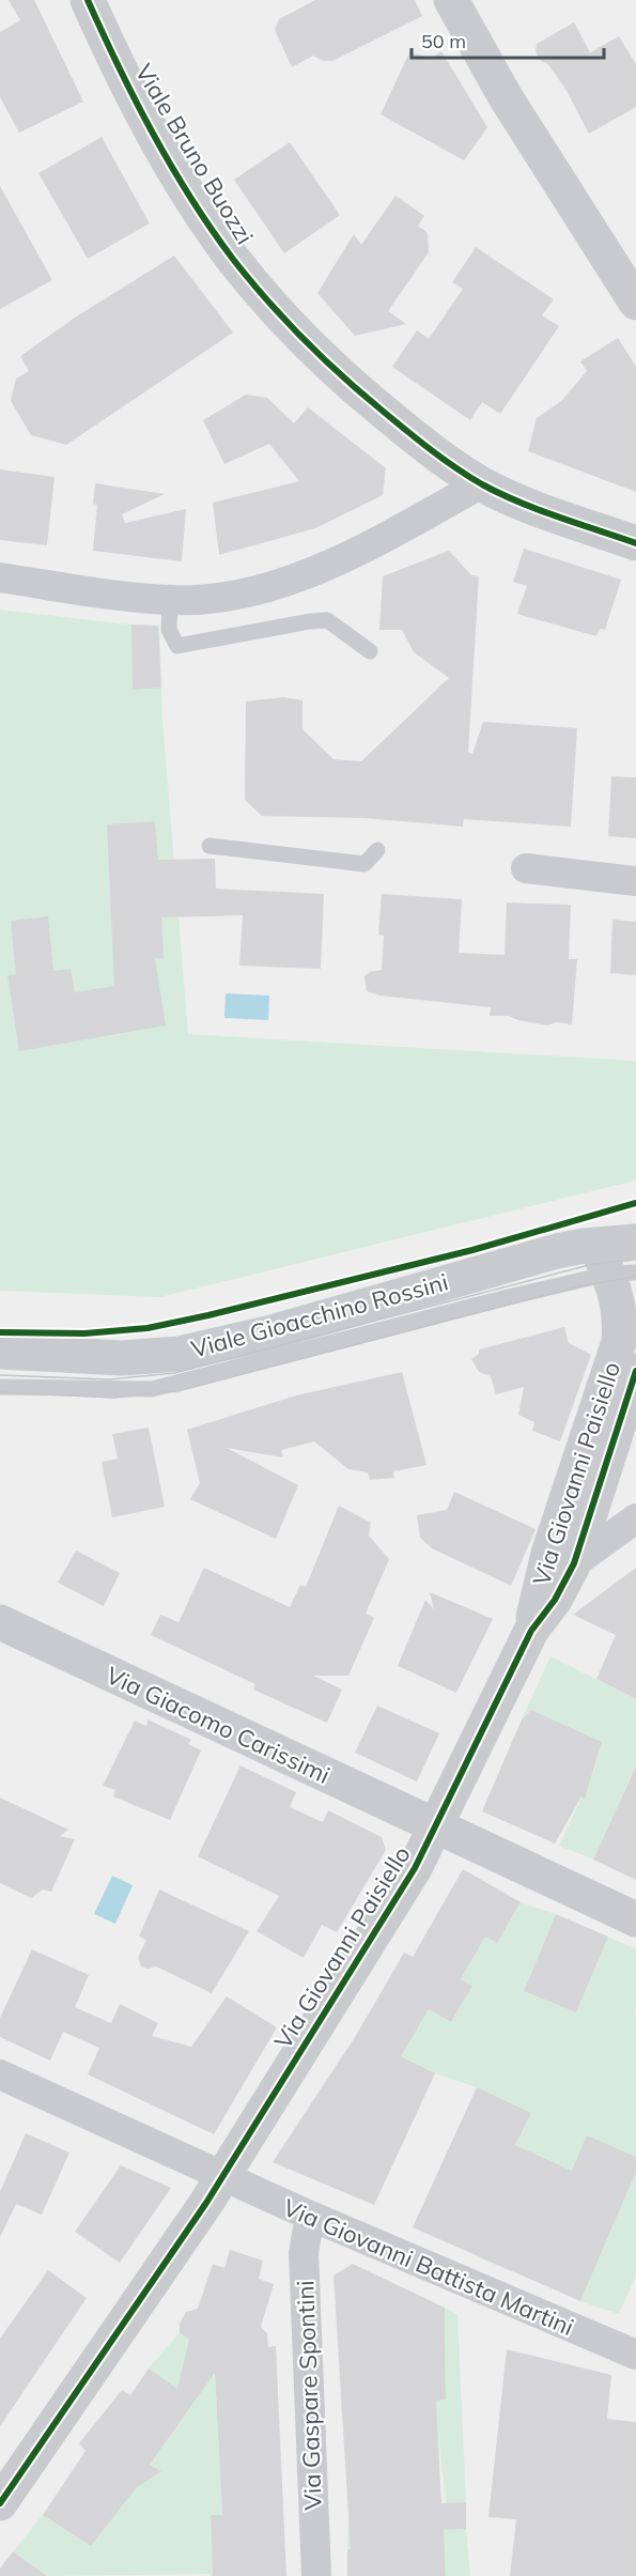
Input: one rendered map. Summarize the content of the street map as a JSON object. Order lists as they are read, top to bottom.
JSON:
{
  "streets": {
    "street": [
      "Viale Bruno Buozzi",
      "Viale Gioacchino Rossini",
      "Via Giovanni Paisiello",
      "Via Giacomo Carissimi",
      "Via Giovanni Battista Martini",
      "Via Gaspare Spontini"
    ]
  },
  "crossings": [
    ["Viale Gioacchino Rossini", "Via Giovanni Paisiello"],
    ["Via Giovanni Paisiello", "Via Giacomo Carissimi"],
    ["Via Giovanni Paisiello", "Via Giovanni Battista Martini"],
    ["Via Giovanni Battista Martini", "Via Gaspare Spontini"]
  ],
  "scale_bar": "50 m"
}
